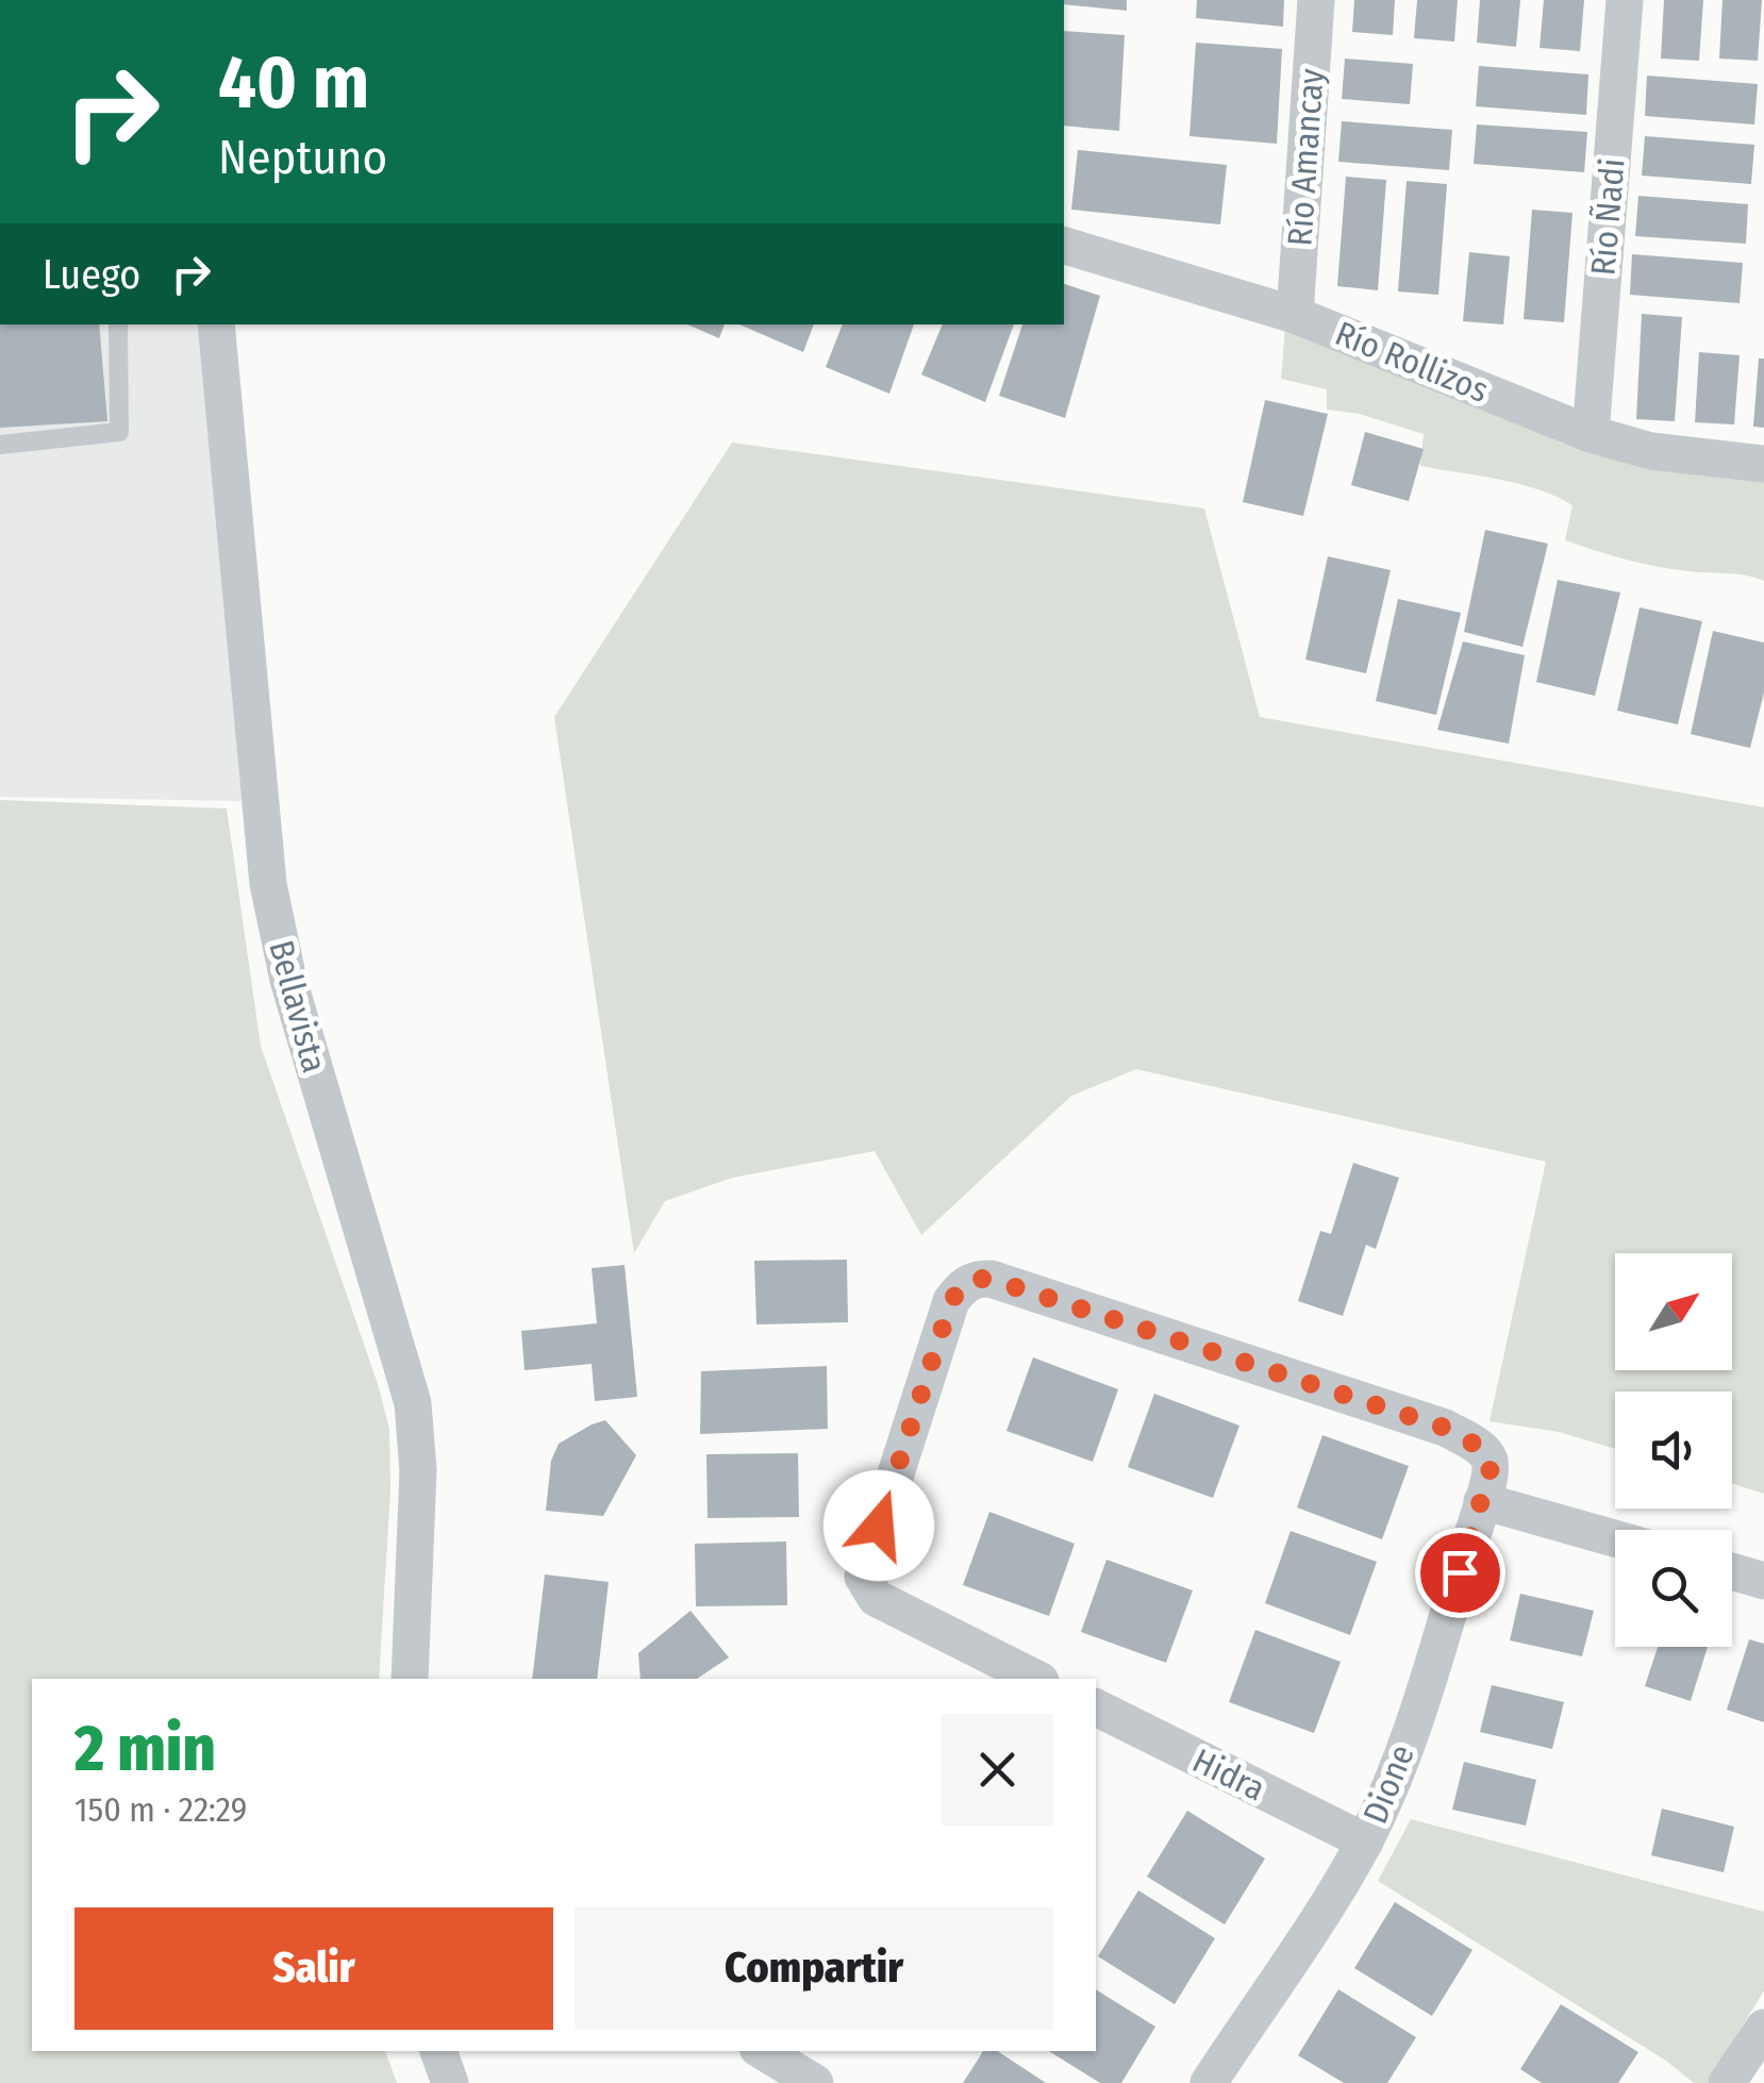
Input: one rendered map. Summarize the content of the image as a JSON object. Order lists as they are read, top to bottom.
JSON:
{
  "streets": {
    "street": [
      "Río Amancay",
      "Río Ñadi",
      "Río Rollizos",
      "Bellavista",
      "Hidra",
      "Dione"
    ]
  },
  "crossings": [
    ["Río Amancay", "Río Rollizos"],
    ["Río Ñadi", "Río Rollizos"],
    ["Hidra", "Dione"]
  ],
  "north": "top right",
  "page": {
    "turn": ["40 m", "Neptuno"],
    "then": "Luego",
    "heading": ["2 min", "150 m · 22:29"],
    "buttons": ["Salir", "Compartir"]
  }
}
